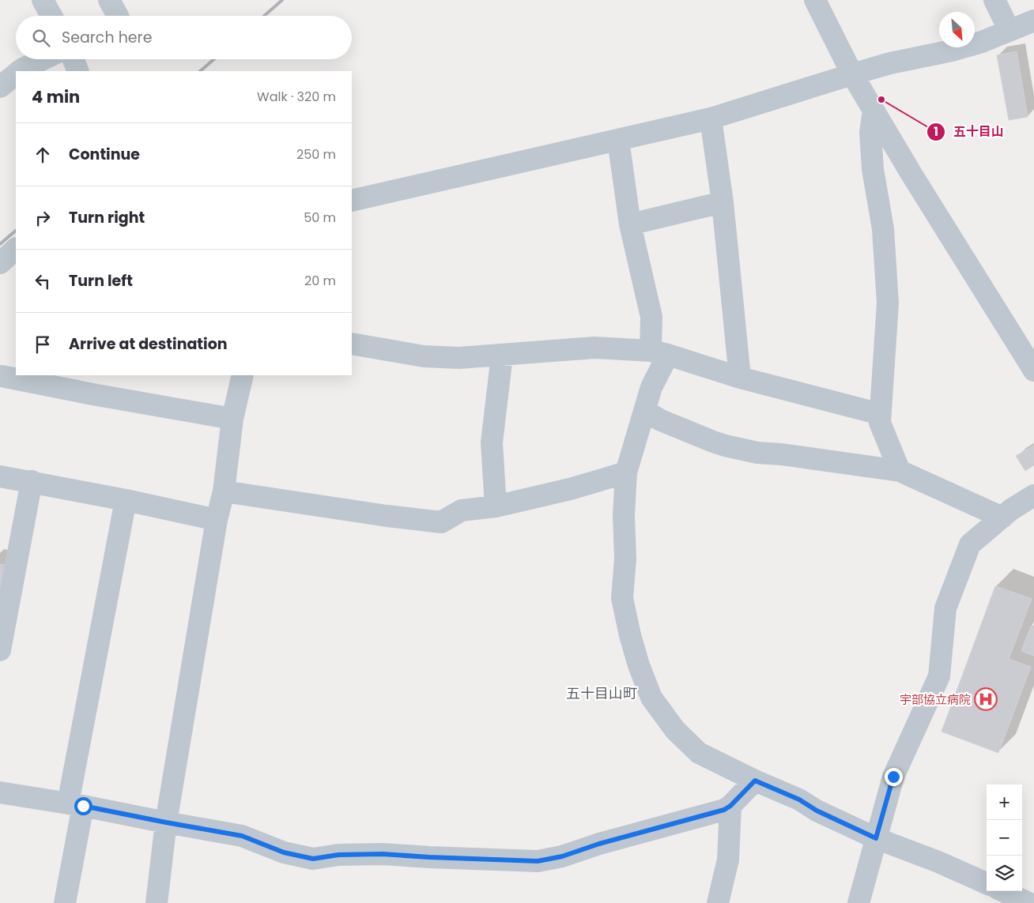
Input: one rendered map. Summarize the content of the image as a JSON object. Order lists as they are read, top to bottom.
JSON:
{
  "districts": ["五十目山町"],
  "places": {
    "other": ["五十目山"],
    "hospital": ["宇部協立病院"]
  },
  "north": "bottom right",
  "page": {
    "search": "Search here",
    "heading": ["4 min", "Walk · 320 m"],
    "list": [
      ["Continue", "250 m"],
      ["Turn right", "50 m"],
      ["Turn left", "20 m"],
      "Arrive at destination"
    ],
    "map_buttons": ["+", "−"]
  }
}
